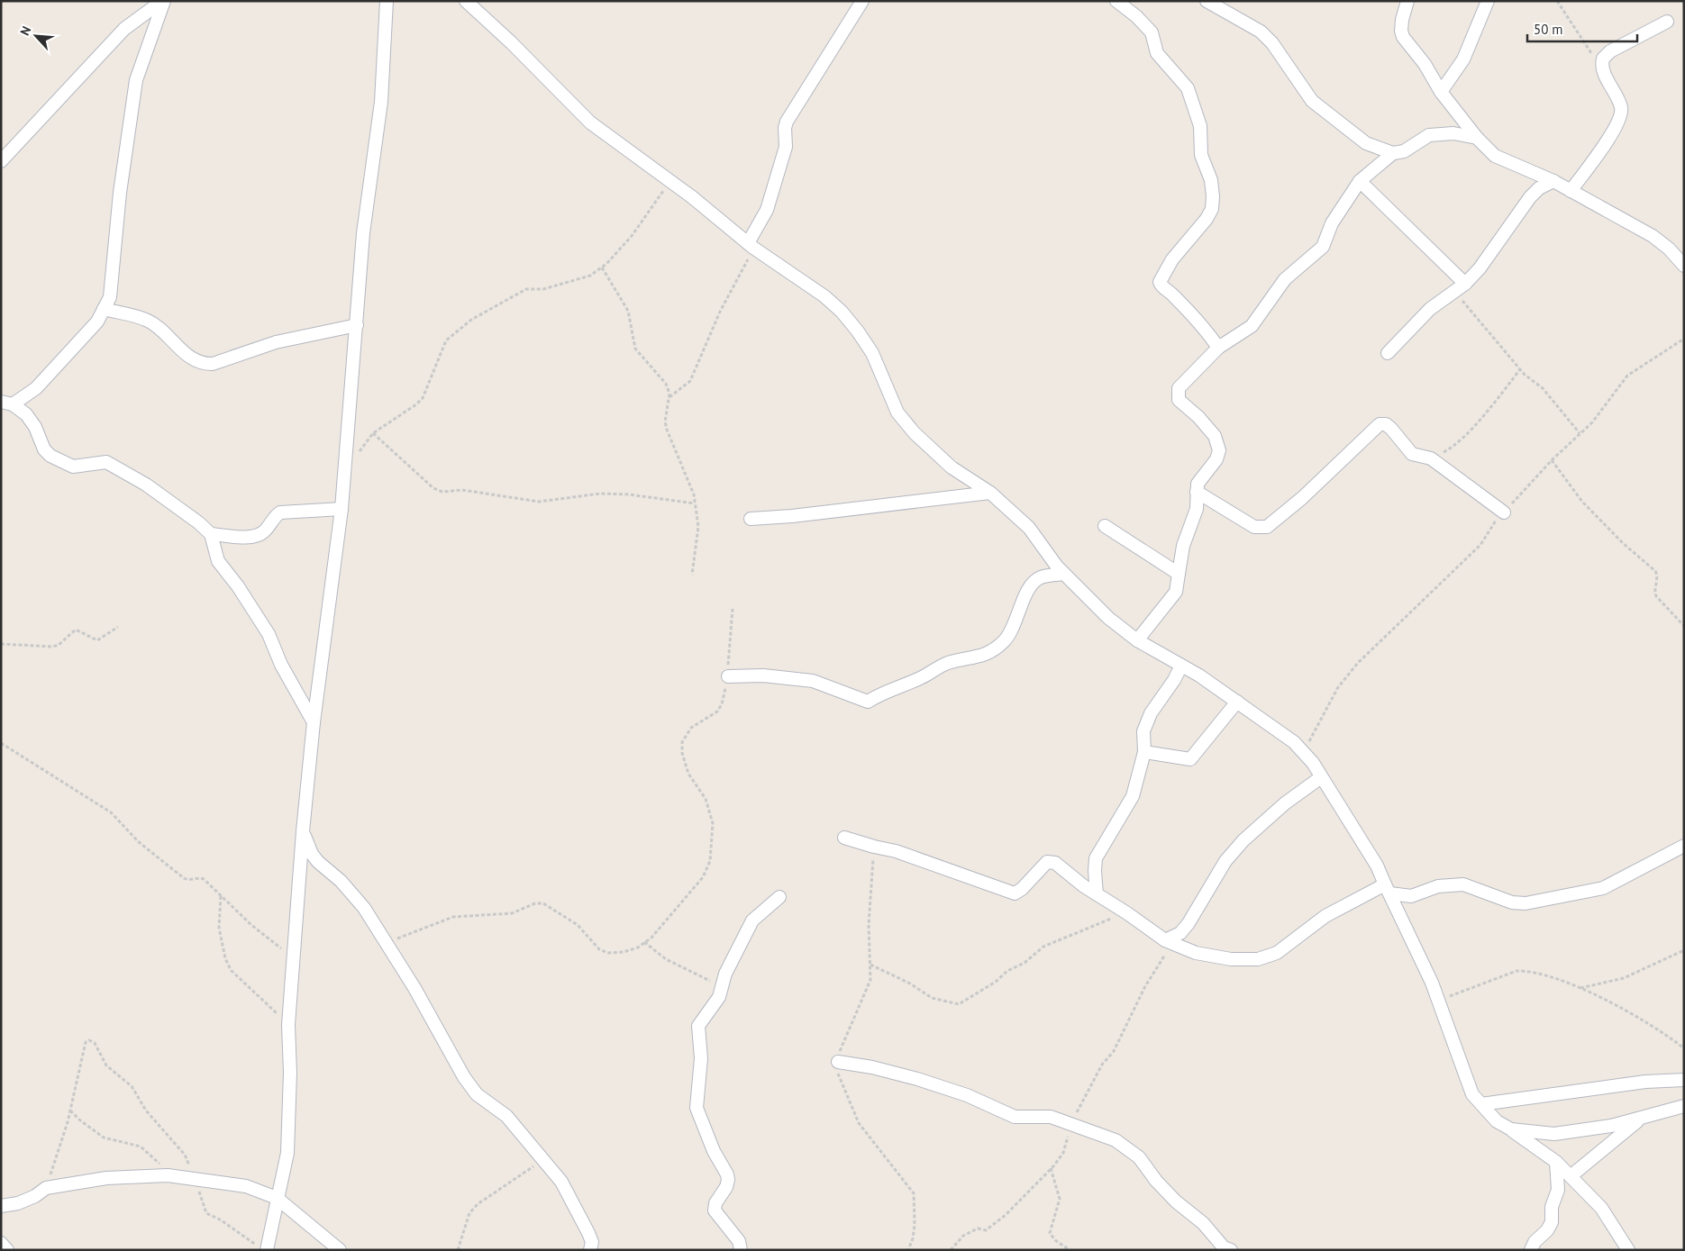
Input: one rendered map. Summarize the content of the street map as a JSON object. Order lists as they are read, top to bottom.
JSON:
{
  "scale_bar": "50 m",
  "north": "top left"
}
